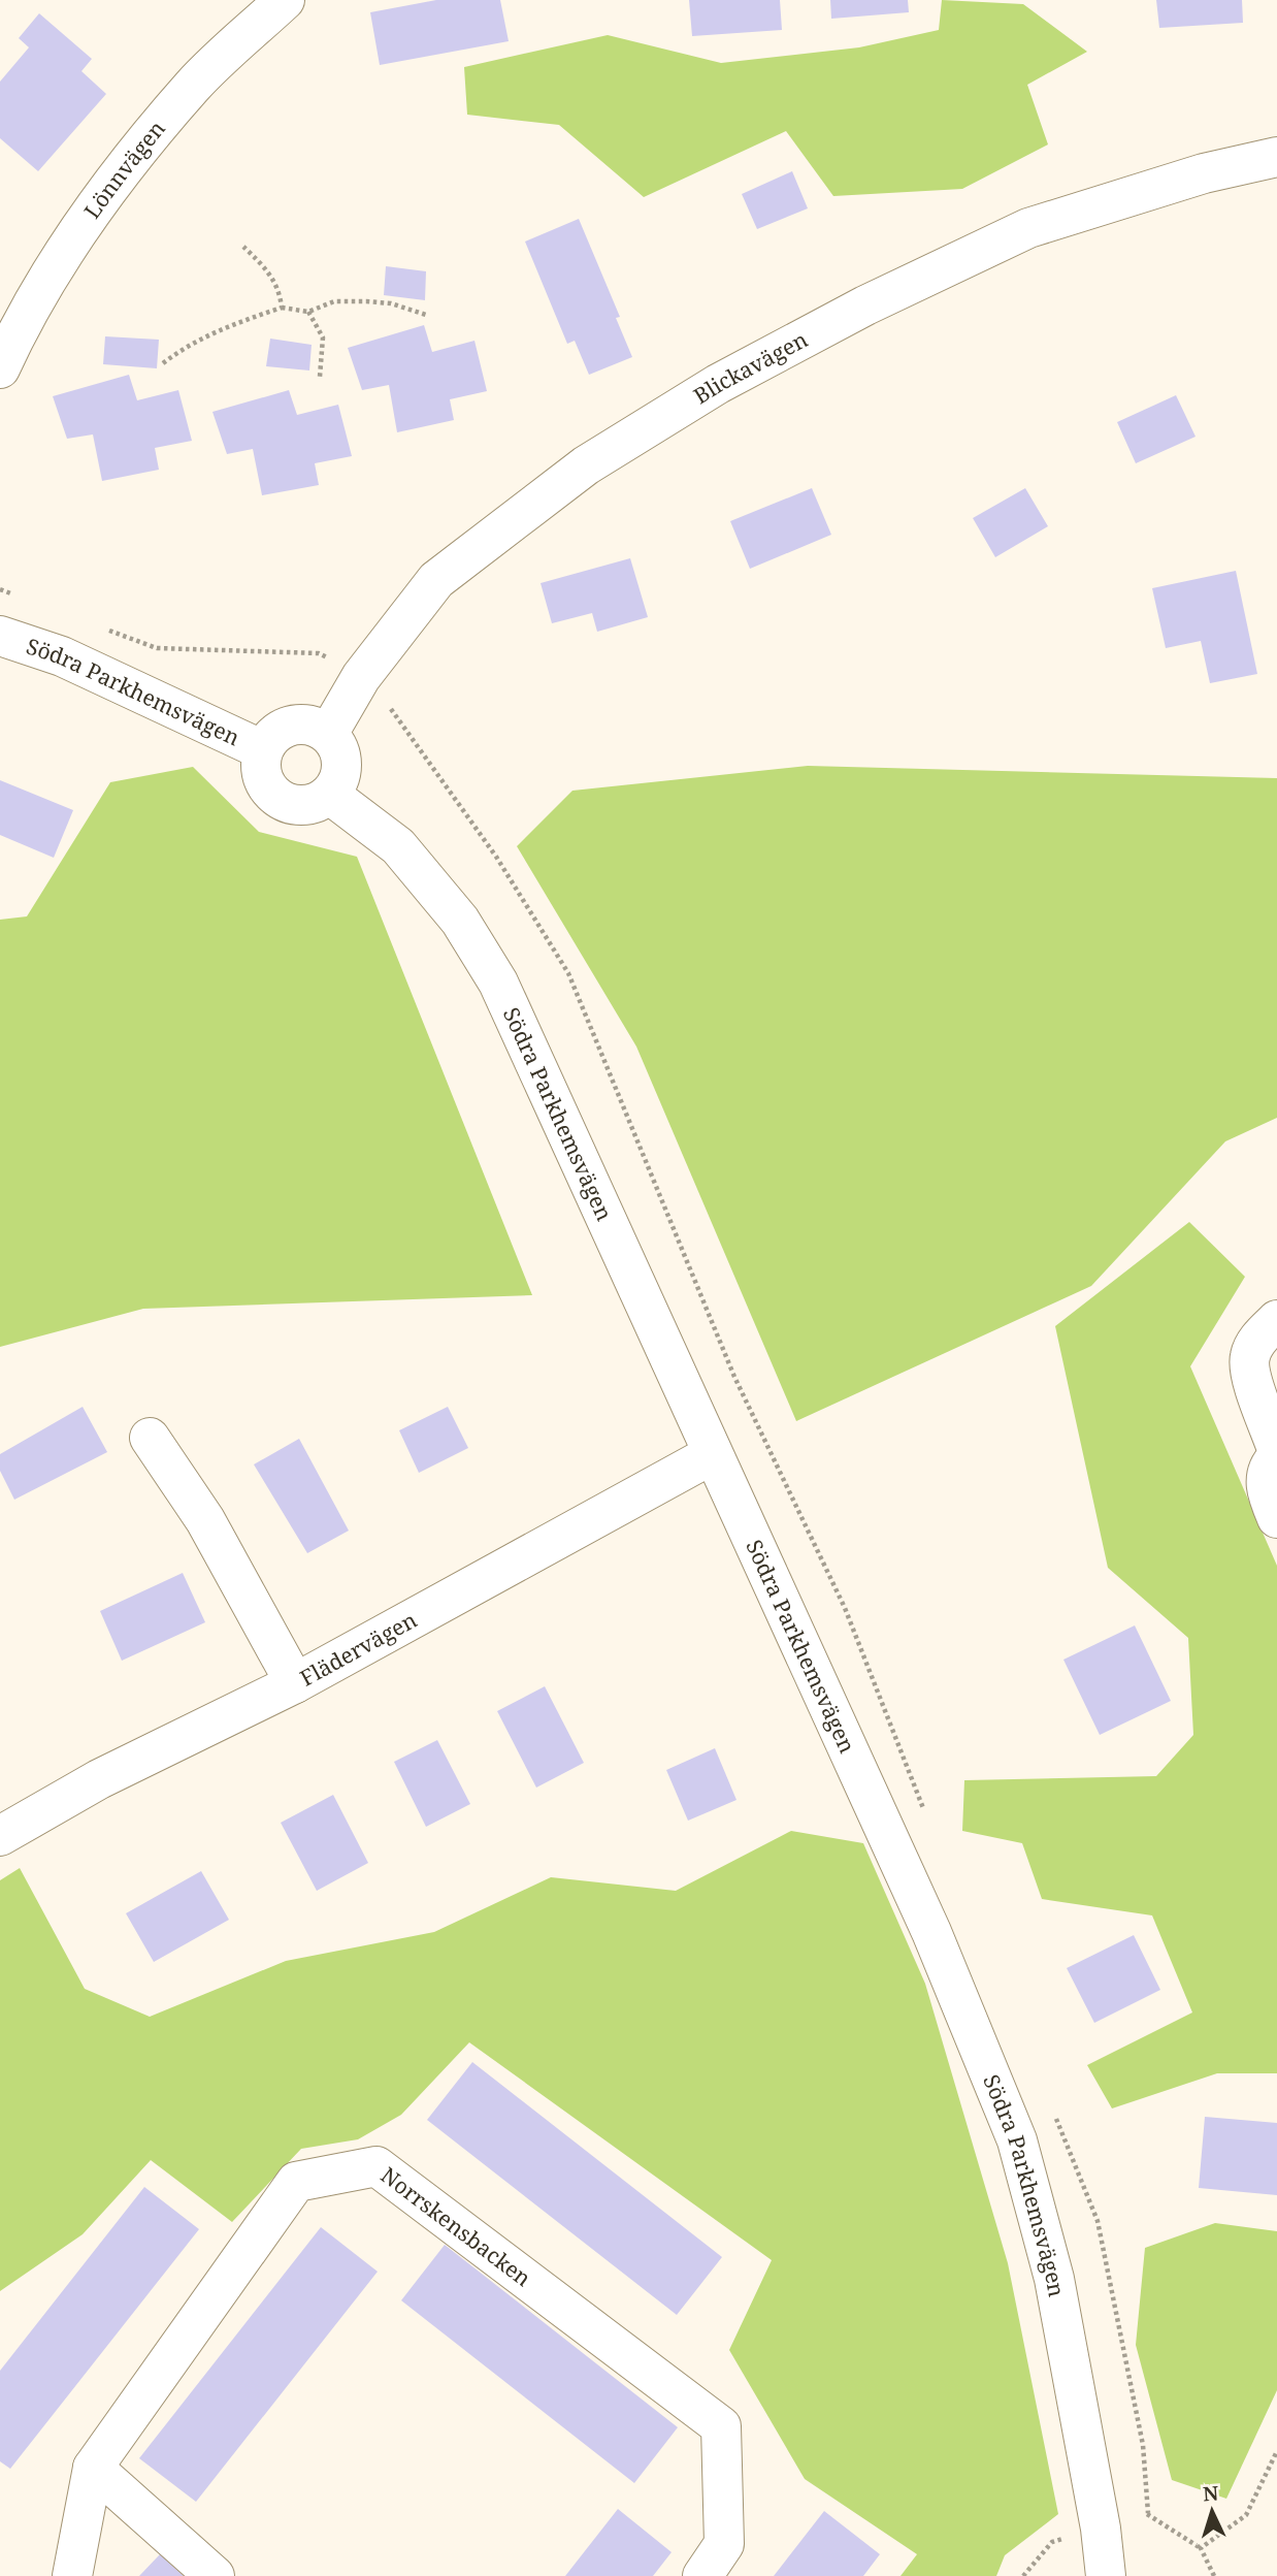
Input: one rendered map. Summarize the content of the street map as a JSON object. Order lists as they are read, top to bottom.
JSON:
{
  "streets": {
    "street": [
      "Lönnvägen",
      "Blickavägen",
      "Södra Parkhemsvägen",
      "Flädervägen",
      "Norrskensbacken"
    ]
  },
  "crossings": [
    ["Blickavägen", "Södra Parkhemsvägen"],
    ["Södra Parkhemsvägen", "Flädervägen"]
  ],
  "north": "top"
}
